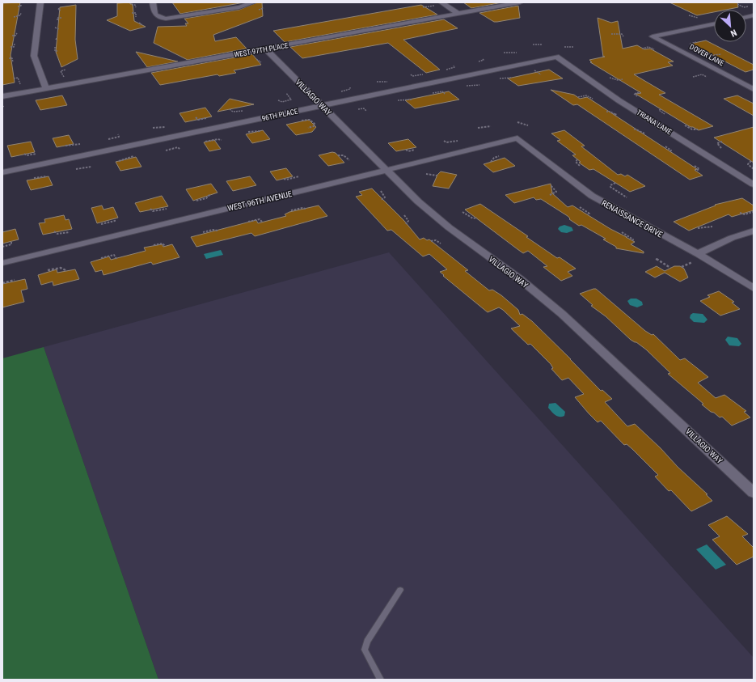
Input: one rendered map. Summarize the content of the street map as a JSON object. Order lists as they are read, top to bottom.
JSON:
{
  "streets": {
    "street": [
      "WEST 97TH PLACE",
      "DOVER LANE",
      "VILLAGIO WAY",
      "96TH PLACE",
      "TRIANA LANE",
      "WEST 96TH AVENUE",
      "RENAISSANCE DRIVE"
    ]
  },
  "crossings": [
    ["WEST 97TH PLACE", "VILLAGIO WAY"],
    ["VILLAGIO WAY", "96TH PLACE"],
    ["VILLAGIO WAY", "WEST 96TH AVENUE"],
    ["96TH PLACE", "TRIANA LANE"],
    ["WEST 96TH AVENUE", "RENAISSANCE DRIVE"]
  ],
  "north": "bottom right"
}
